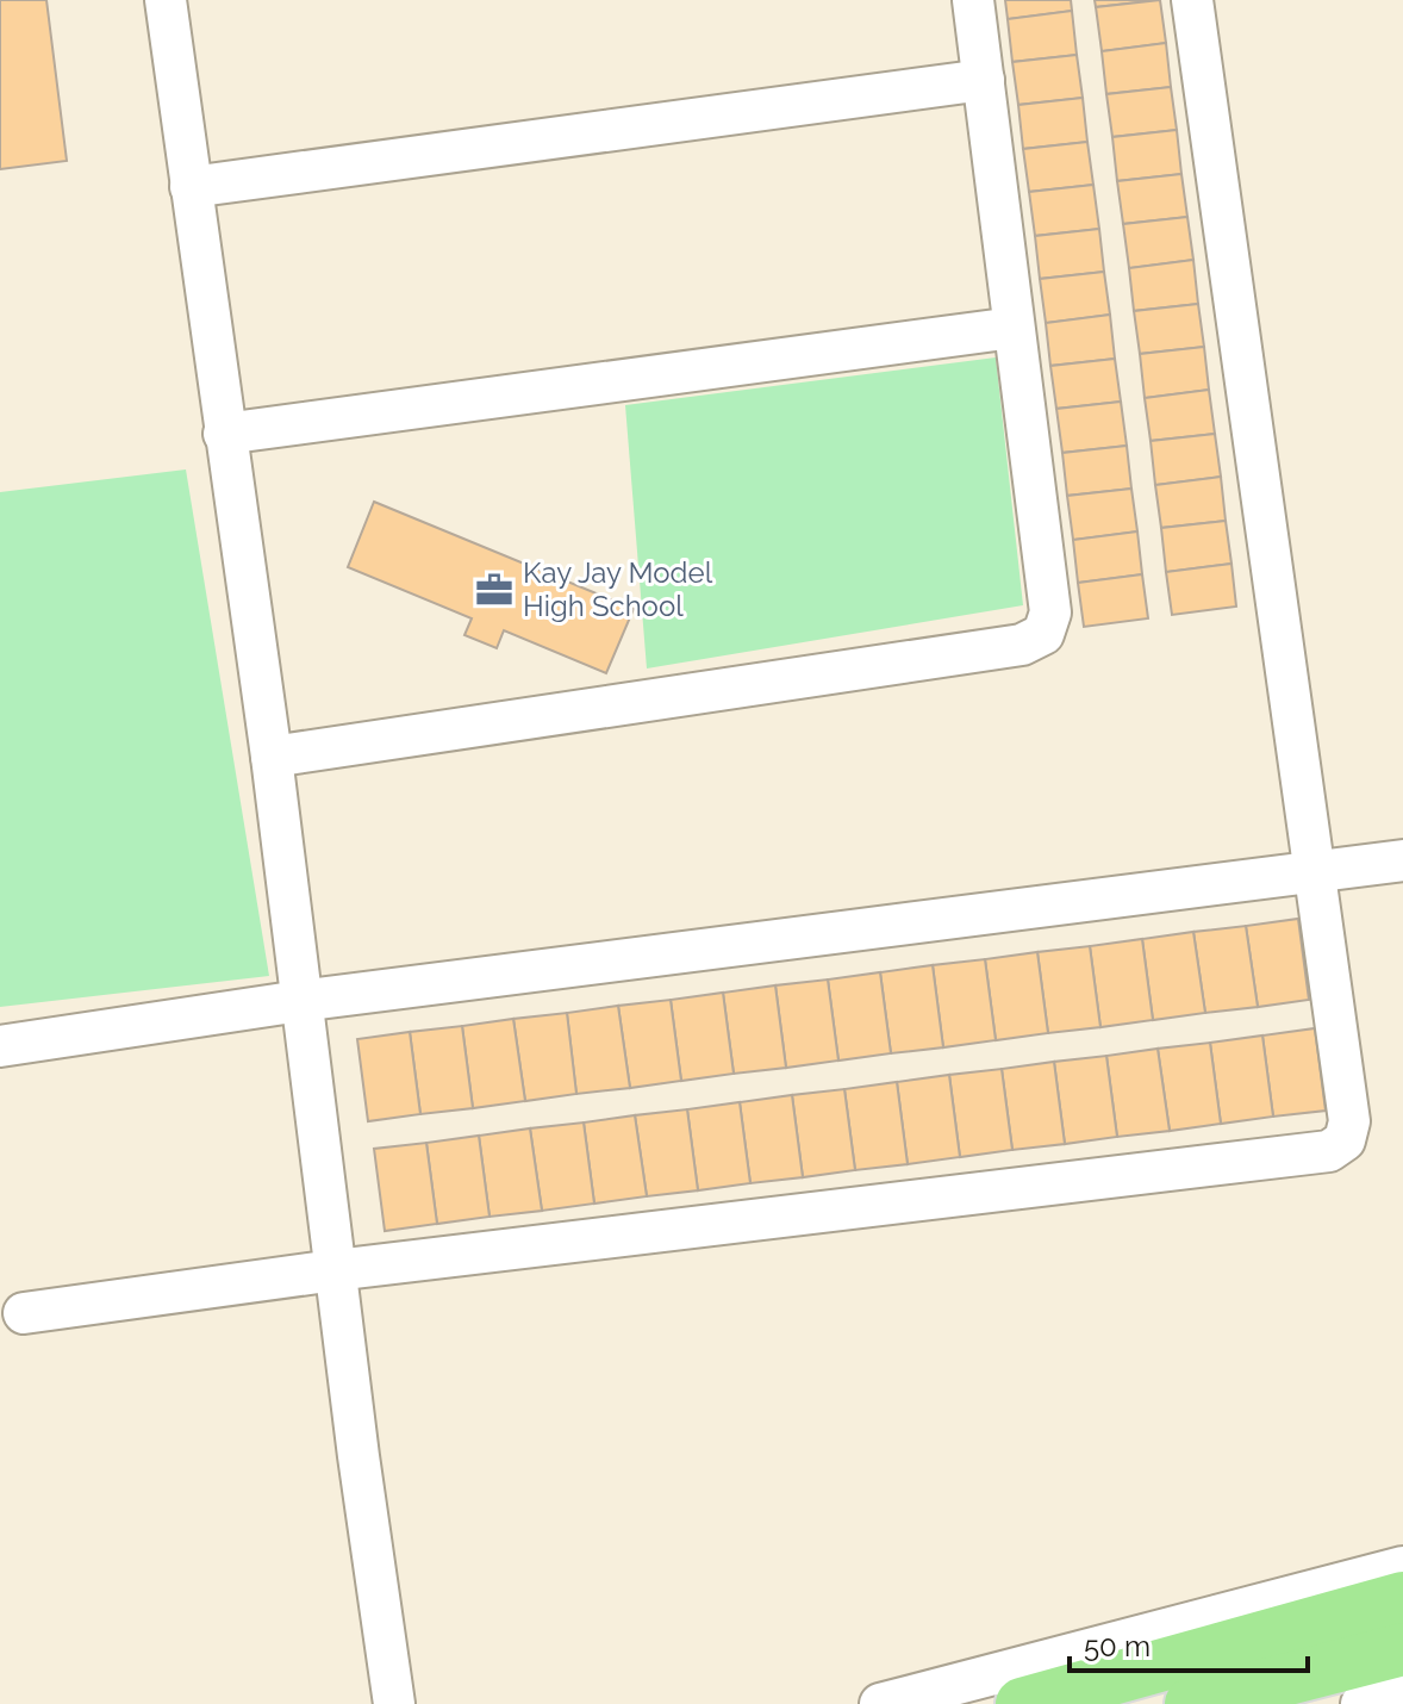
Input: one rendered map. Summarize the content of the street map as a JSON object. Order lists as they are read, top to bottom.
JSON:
{
  "places": {
    "office": ["Kay Jay Model High School"]
  },
  "scale_bar": "50 m"
}
